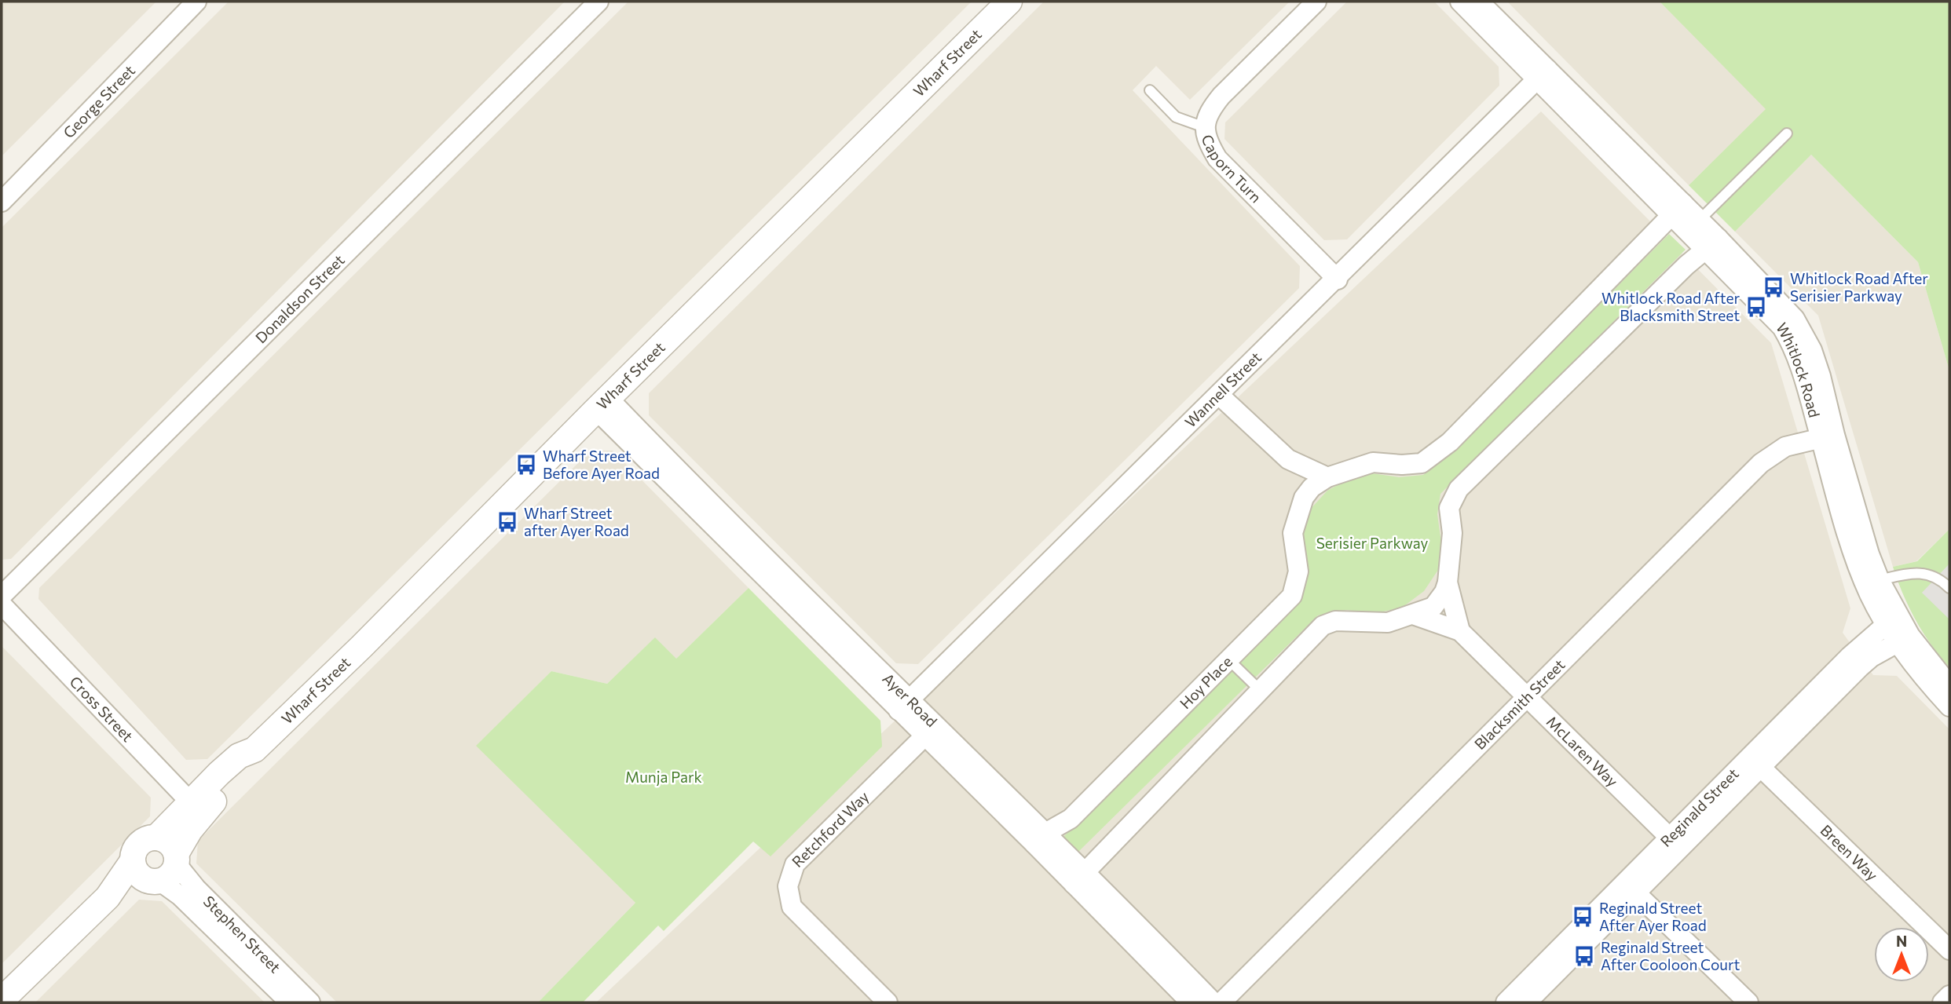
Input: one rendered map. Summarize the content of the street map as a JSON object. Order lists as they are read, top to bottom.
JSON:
{
  "streets": {
    "street": [
      "Wharf Street",
      "George Street",
      "Caporn Turn",
      "Donaldson Street",
      "Whitlock Road",
      "Wannell Street",
      "Hoy Place",
      "Ayer Road",
      "Blacksmith Street",
      "Cross Street",
      "McLaren Way",
      "Reginald Street",
      "Retchford Way",
      "Breen Way",
      "Stephen Street"
    ]
  },
  "crossings": [
    ["Wharf Street", "Ayer Road"],
    ["Wharf Street", "Cross Street"],
    ["Wharf Street", "Stephen Street"],
    ["Caporn Turn", "Wannell Street"],
    ["Whitlock Road", "Wannell Street"],
    ["Whitlock Road", "Blacksmith Street"],
    ["Whitlock Road", "Reginald Street"],
    ["Wannell Street", "Ayer Road"],
    ["Hoy Place", "Ayer Road"],
    ["Ayer Road", "Retchford Way"],
    ["Blacksmith Street", "McLaren Way"],
    ["McLaren Way", "Reginald Street"],
    ["Reginald Street", "Breen Way"]
  ],
  "parks": ["Serisier Parkway", "Munja Park"],
  "places": {
    "bus stop": [
      "Whitlock Road After Serisier Parkway",
      "Whitlock Road After Blacksmith Street",
      "Wharf Street Before Ayer Road",
      "Wharf Street after Ayer Road",
      "Reginald Street After Ayer Road",
      "Reginald Street After Cooloon Court"
    ]
  },
  "north": "top"
}
